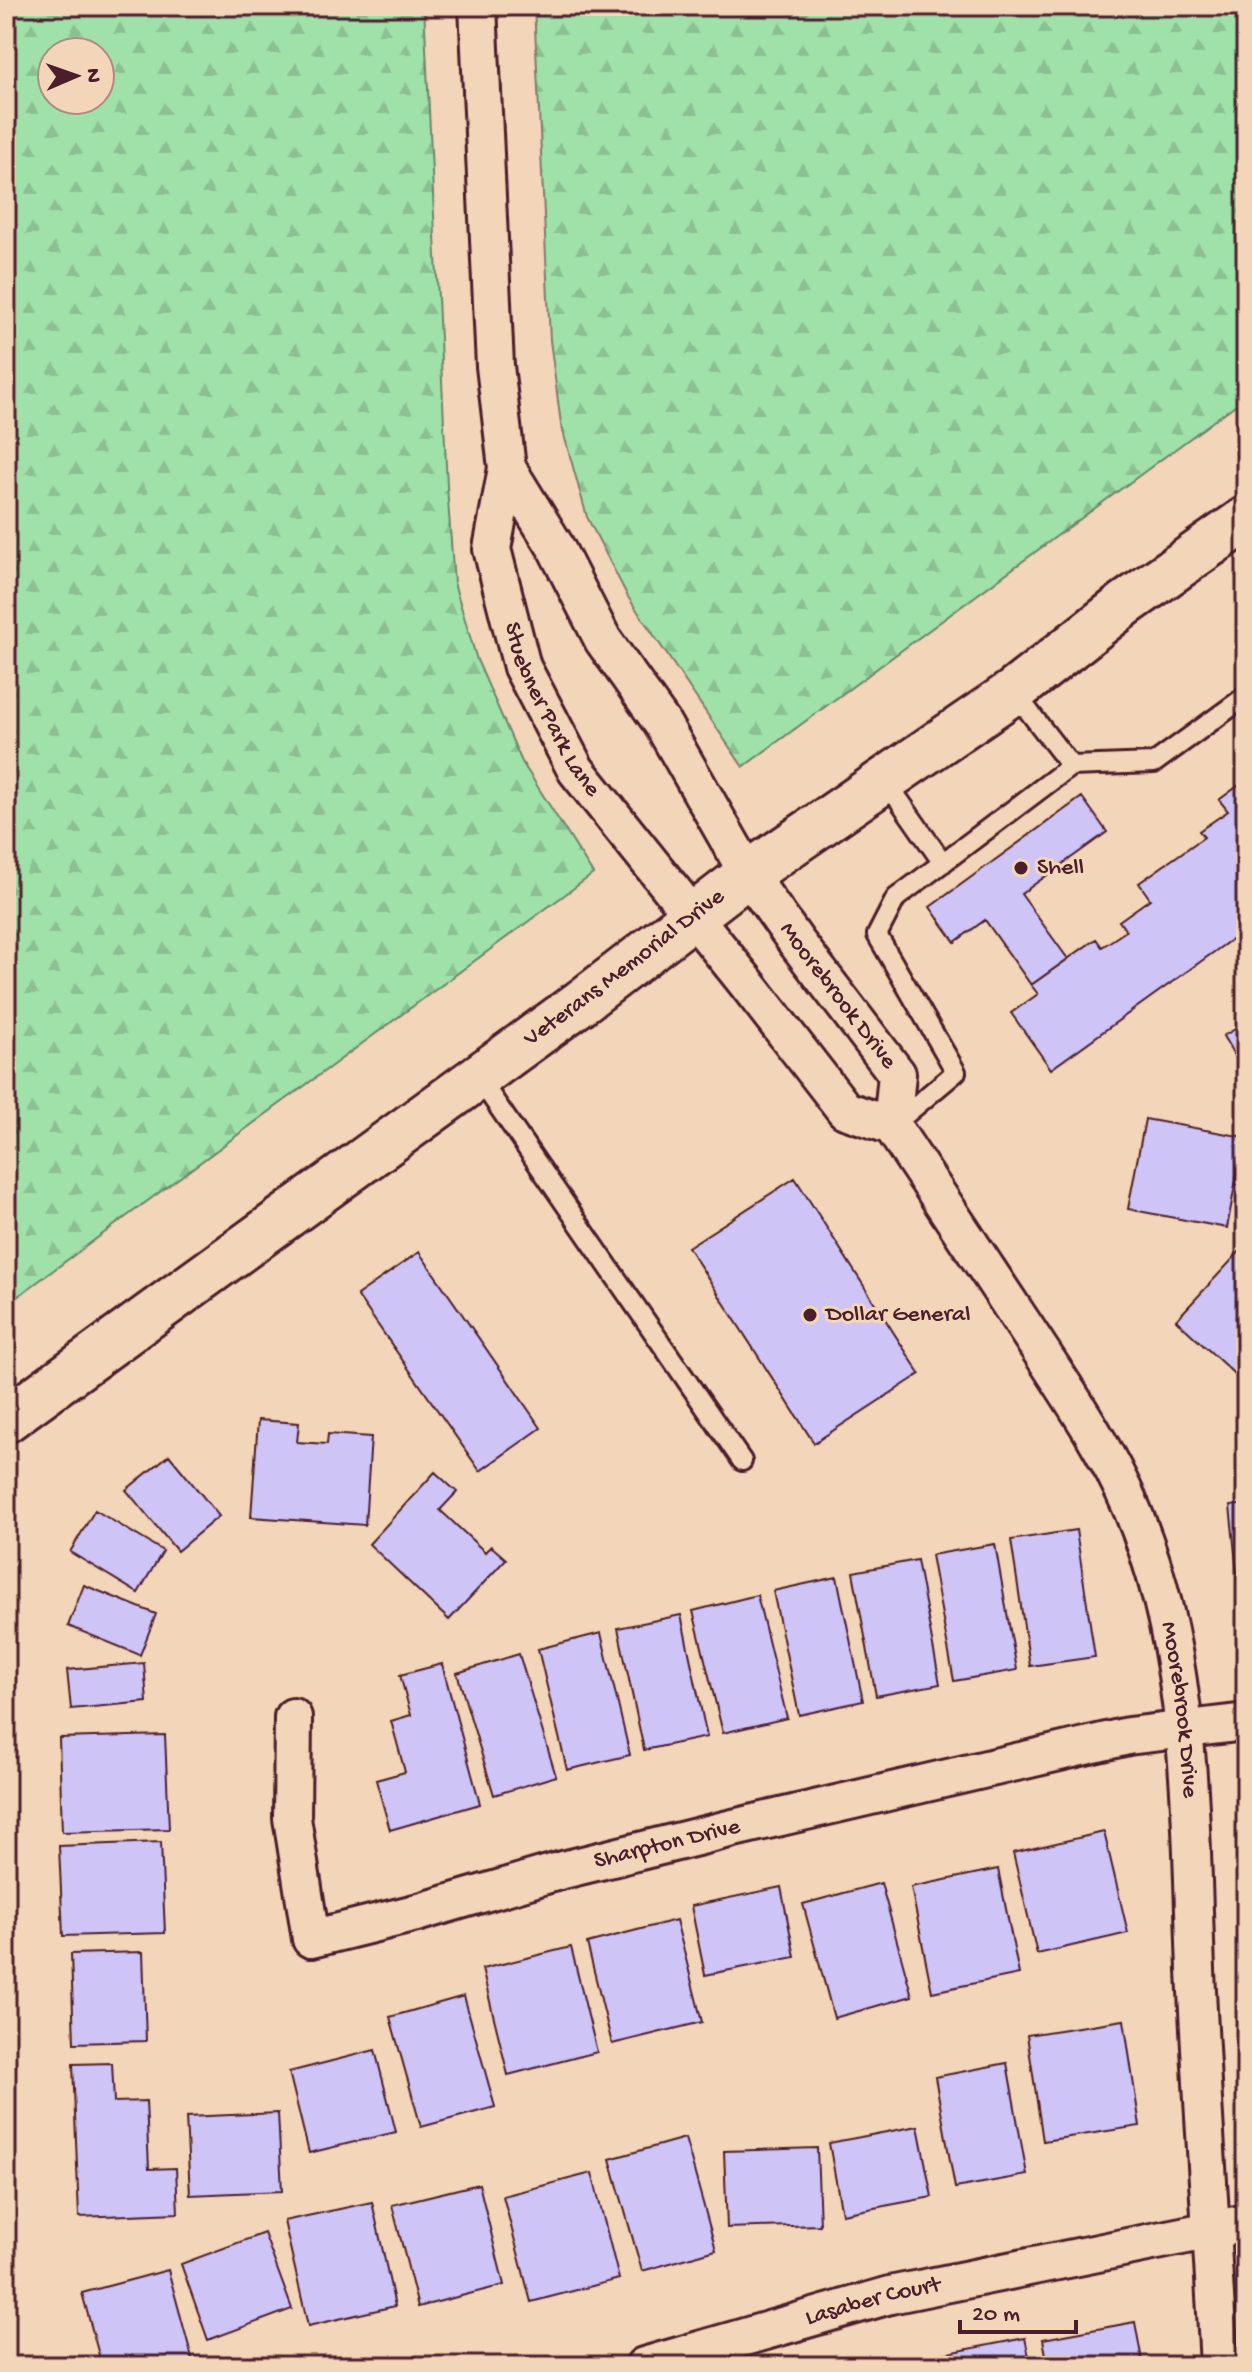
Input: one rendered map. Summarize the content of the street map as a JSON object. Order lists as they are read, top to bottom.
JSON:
{
  "streets": {
    "main road": ["Veterans Memorial Drive"],
    "street": [
      "Stuebner Park Lane",
      "Moorebrook Drive",
      "Sharpton Drive",
      "Lasaber Court"
    ]
  },
  "crossings": [
    ["Stuebner Park Lane", "Veterans Memorial Drive"],
    ["Stuebner Park Lane", "Moorebrook Drive"],
    ["Veterans Memorial Drive", "Moorebrook Drive"],
    ["Moorebrook Drive", "Sharpton Drive"],
    ["Moorebrook Drive", "Lasaber Court"]
  ],
  "places": ["Shell", "Dollar General"],
  "scale_bar": "20 m",
  "north": "right"
}
